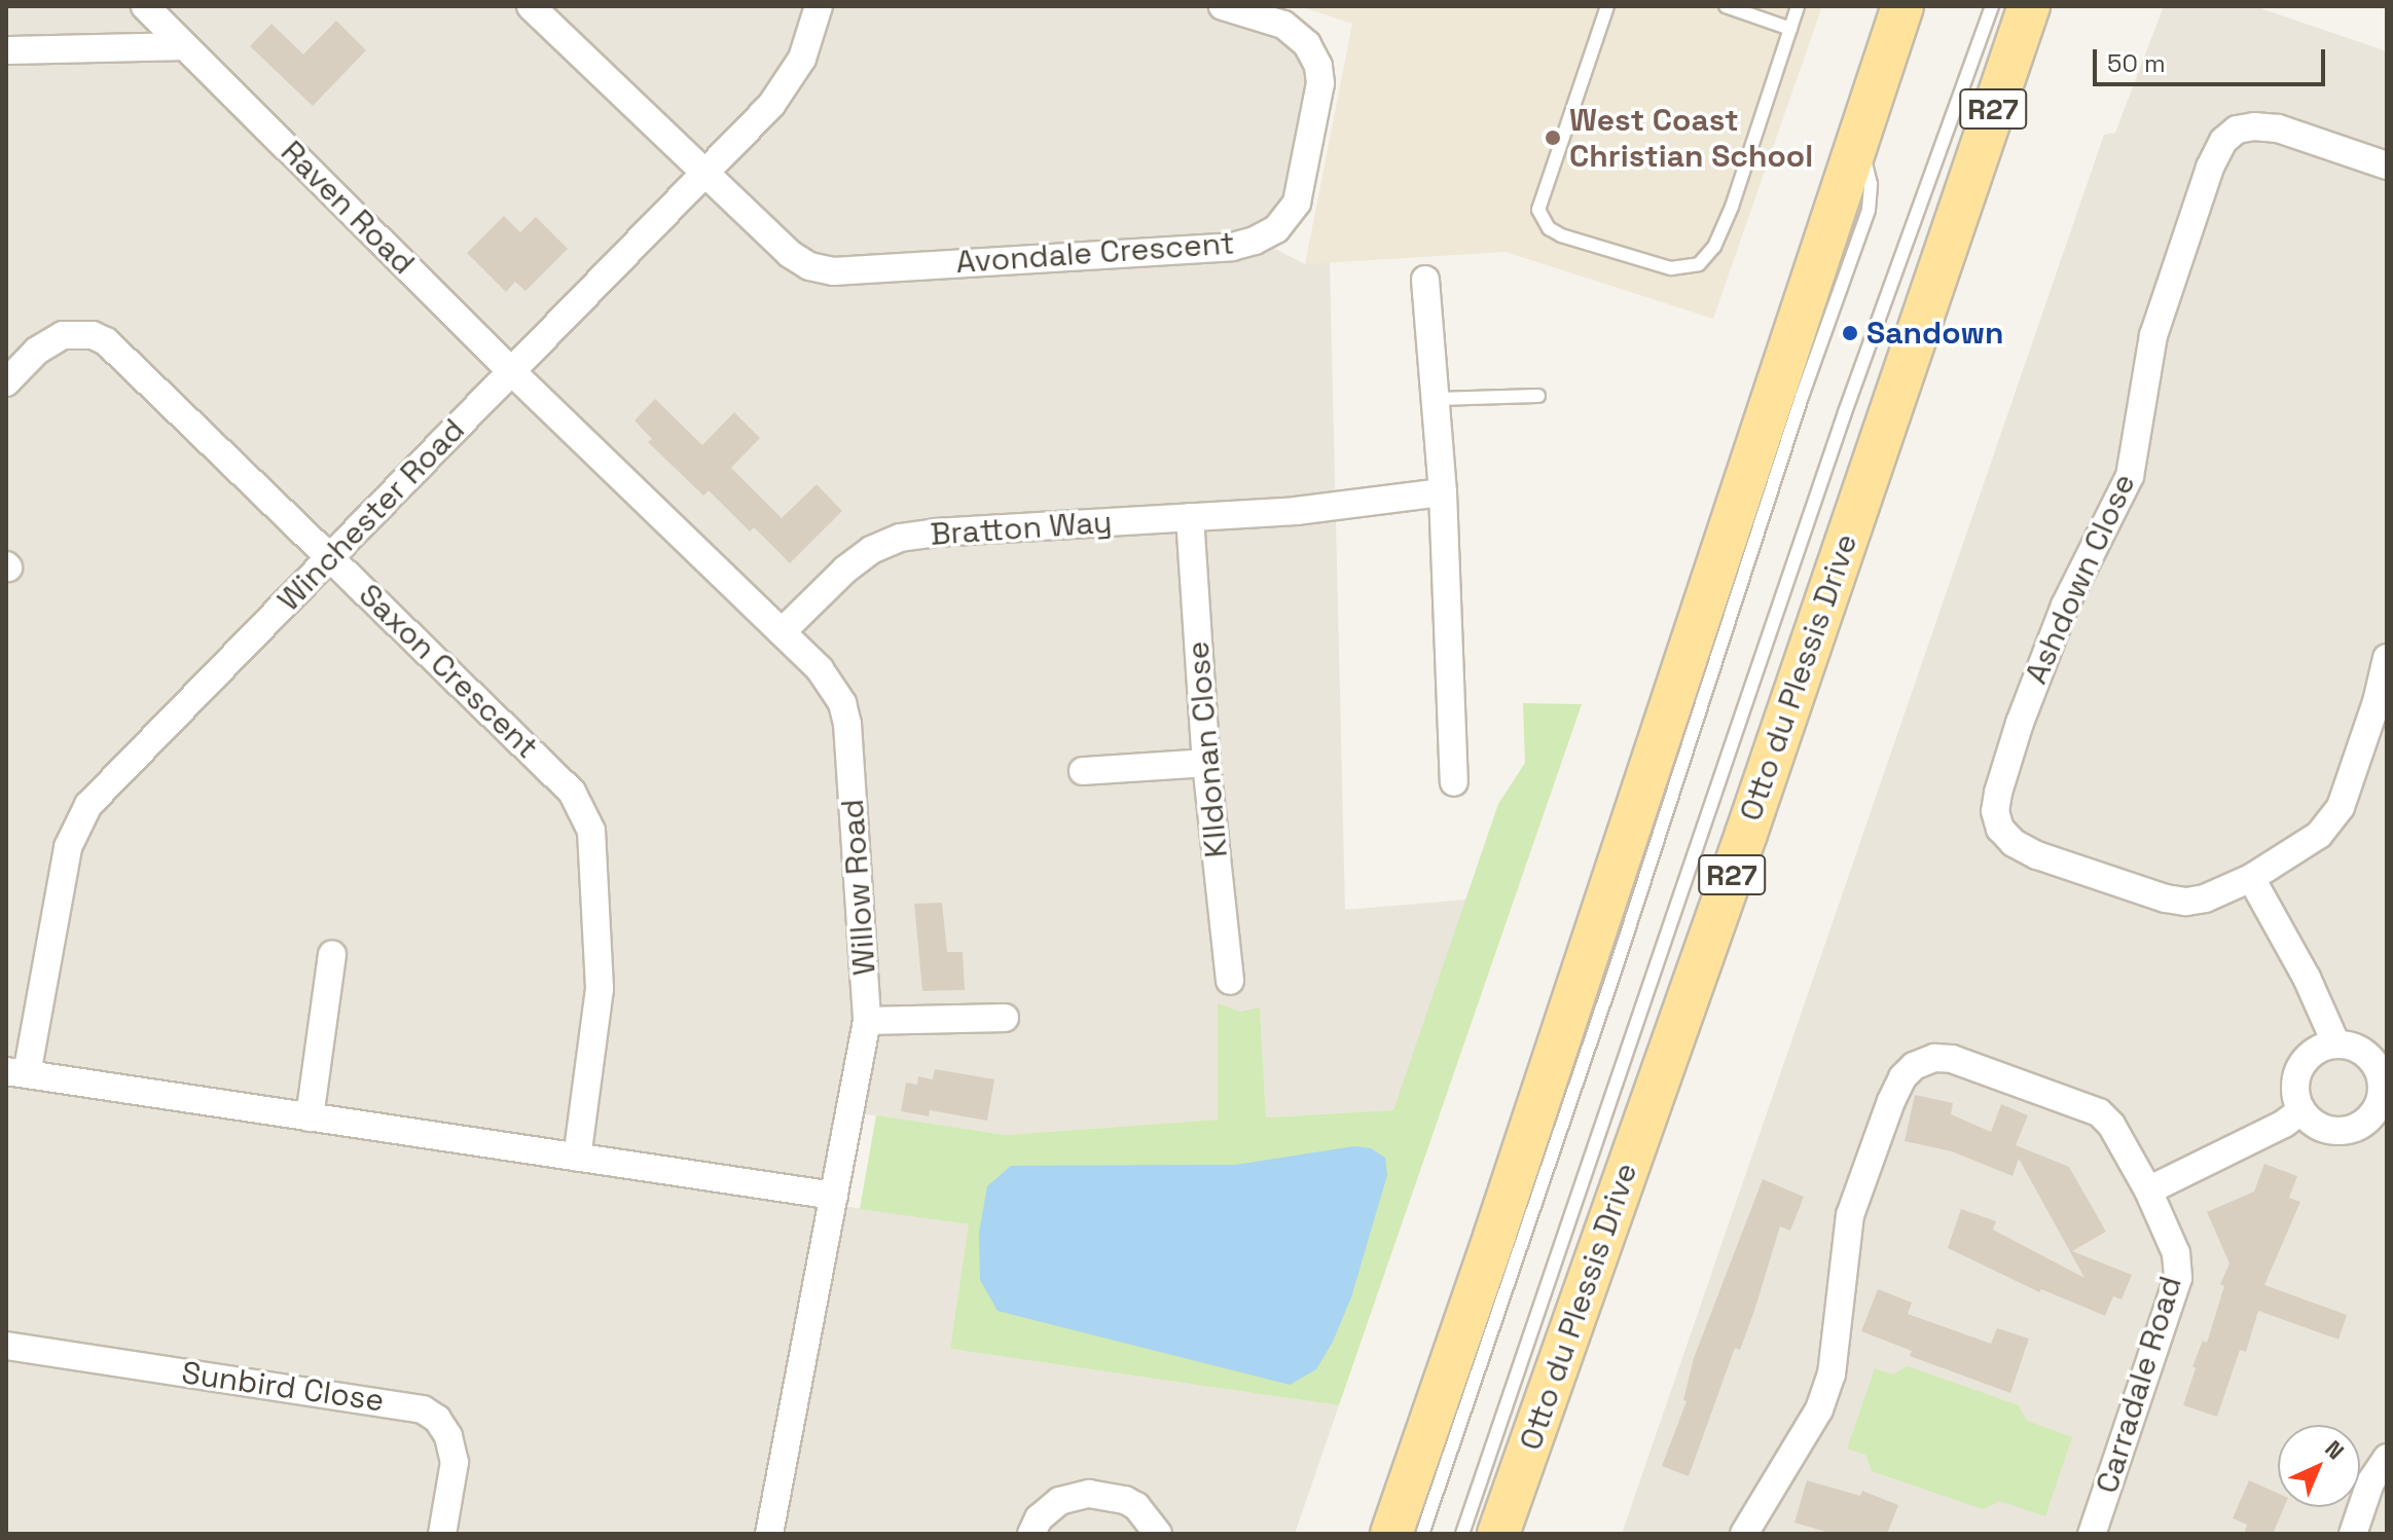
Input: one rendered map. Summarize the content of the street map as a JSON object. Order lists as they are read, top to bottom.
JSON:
{
  "streets": {
    "main road": ["R27", "Otto du Plessis Drive"],
    "street": [
      "Raven Road",
      "Avondale Crescent",
      "Winchester Road",
      "Bratton Way",
      "Ashdown Close",
      "Saxon Crescent",
      "KIldonan Close",
      "Willow Road",
      "Carradale Road",
      "Sunbird Close"
    ]
  },
  "crossings": [
    ["Raven Road", "Winchester Road"],
    ["Raven Road", "Willow Road"],
    ["Avondale Crescent", "Winchester Road"],
    ["Winchester Road", "Saxon Crescent"],
    ["Winchester Road", "Willow Road"],
    ["Bratton Way", "KIldonan Close"],
    ["Bratton Way", "Willow Road"]
  ],
  "places": ["West Coast Christian School", "Sandown"],
  "scale_bar": "50 m",
  "north": "top right"
}
